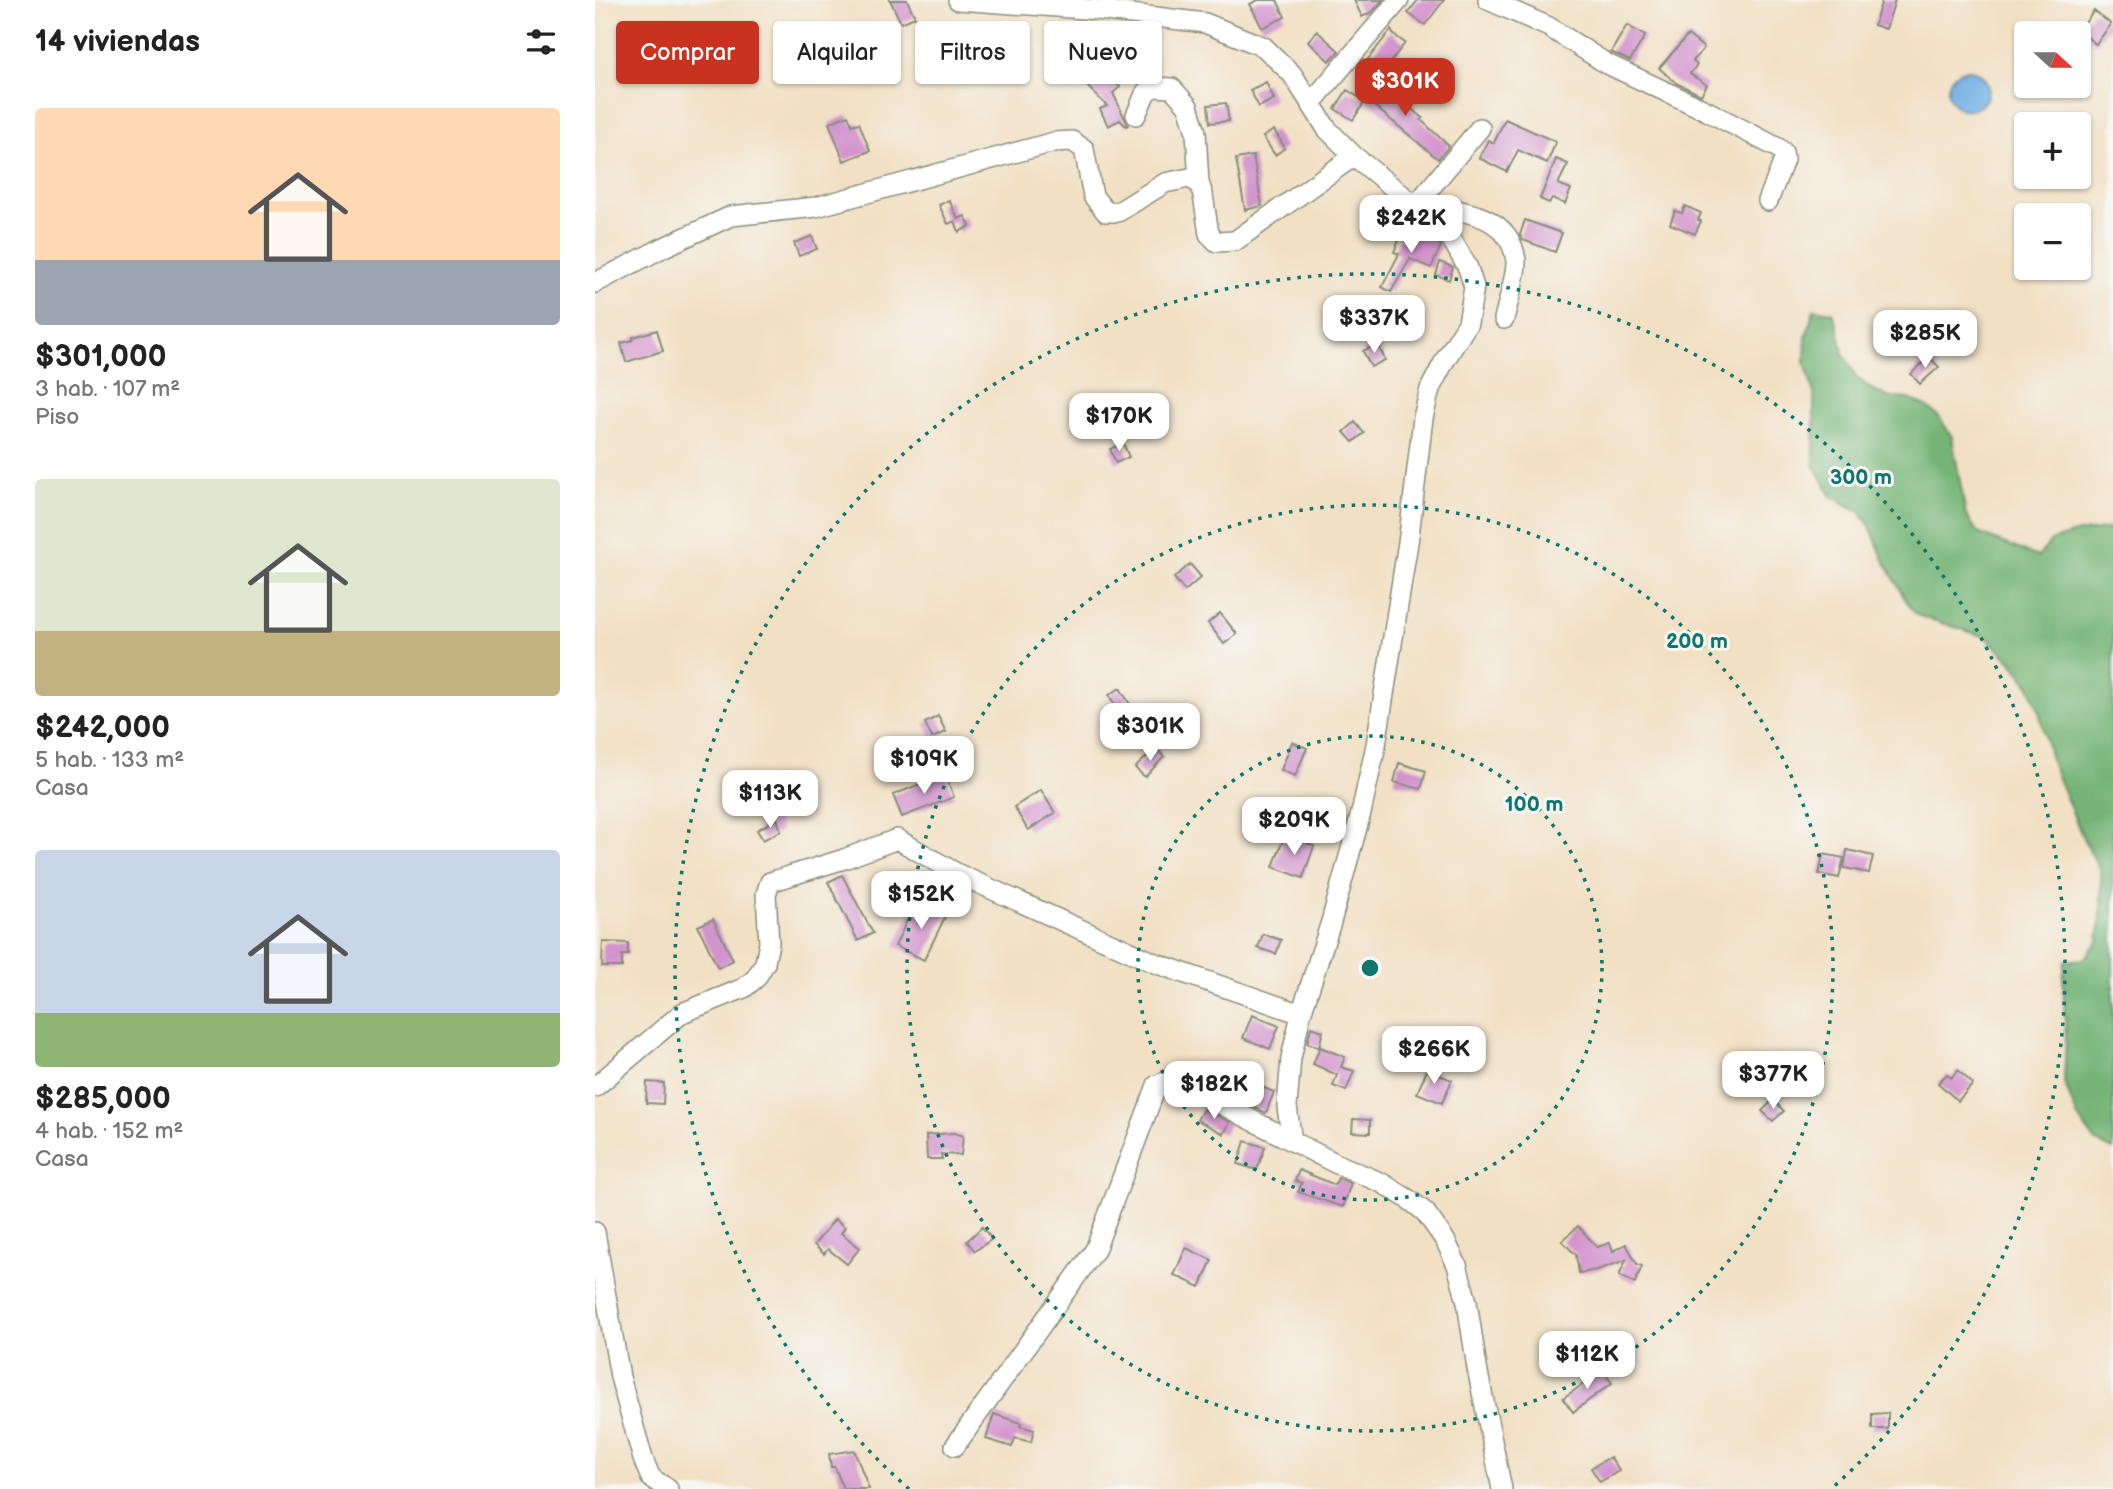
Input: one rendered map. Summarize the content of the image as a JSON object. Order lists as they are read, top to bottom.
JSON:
{
  "north": "right",
  "page": {
    "heading": "14 viviendas",
    "map_buttons": ["+", "−"],
    "chip": [
      "Comprar",
      "Alquilar",
      "Filtros",
      "Nuevo"
    ],
    "price": [
      "$301K",
      "$242K",
      "$337K",
      "$285K",
      "$170K",
      "$301K",
      "$109K",
      "$113K",
      "$209K",
      "$152K",
      "$266K",
      "$377K",
      "$182K",
      "$112K"
    ],
    "list": [
      {
        "name": "$301,000",
        "note": "3 hab. · 107 m² · Piso"
      },
      {
        "name": "$242,000",
        "note": "5 hab. · 133 m² · Casa"
      },
      {
        "name": "$285,000",
        "note": "4 hab. · 152 m² · Casa"
      }
    ]
  },
  "rings": ["300 m", "200 m", "100 m"]
}
